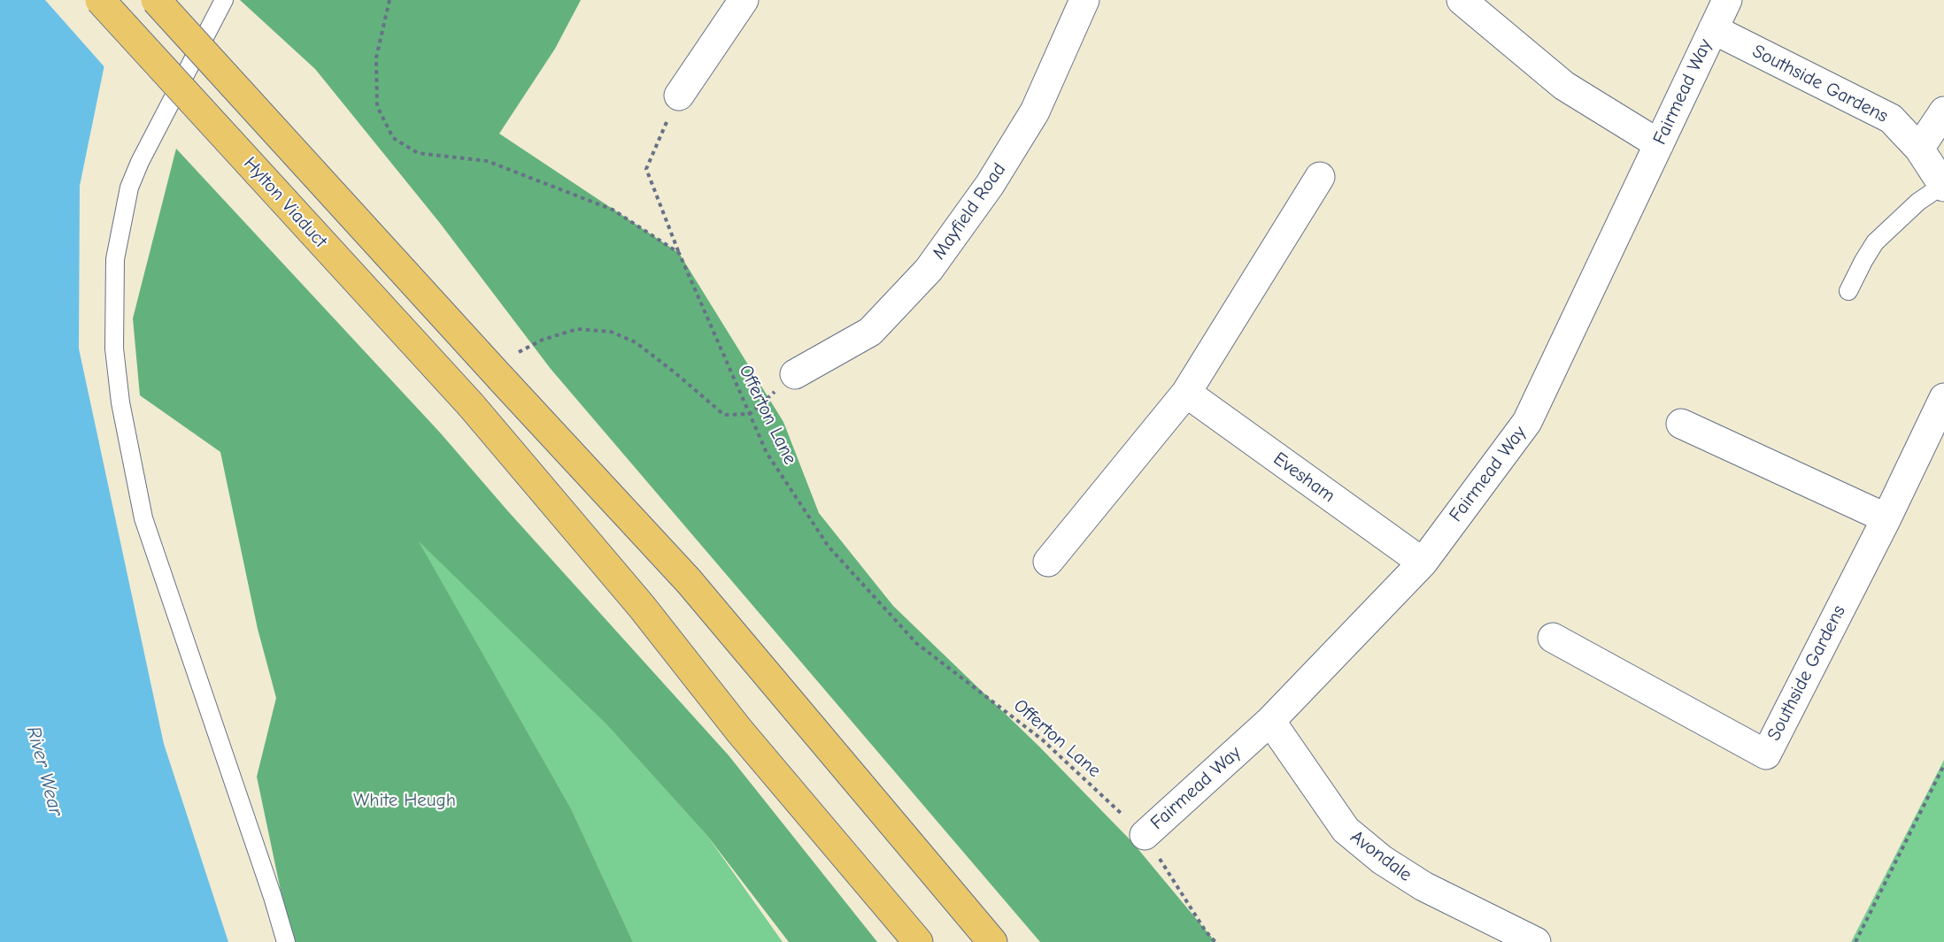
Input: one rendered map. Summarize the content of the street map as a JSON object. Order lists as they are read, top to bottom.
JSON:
{
  "streets": {
    "highway": ["Hylton Viaduct"],
    "street": [
      "Southside Gardens",
      "Fairmead Way",
      "Mayfield Road",
      "Evesham",
      "Avondale"
    ],
    "path": ["Offerton Lane"]
  },
  "crossings": [
    ["Southside Gardens", "Fairmead Way"],
    ["Fairmead Way", "Offerton Lane"],
    ["Fairmead Way", "Evesham"],
    ["Fairmead Way", "Avondale"]
  ],
  "water": ["River Wear"],
  "parks": ["White Heugh"]
}
